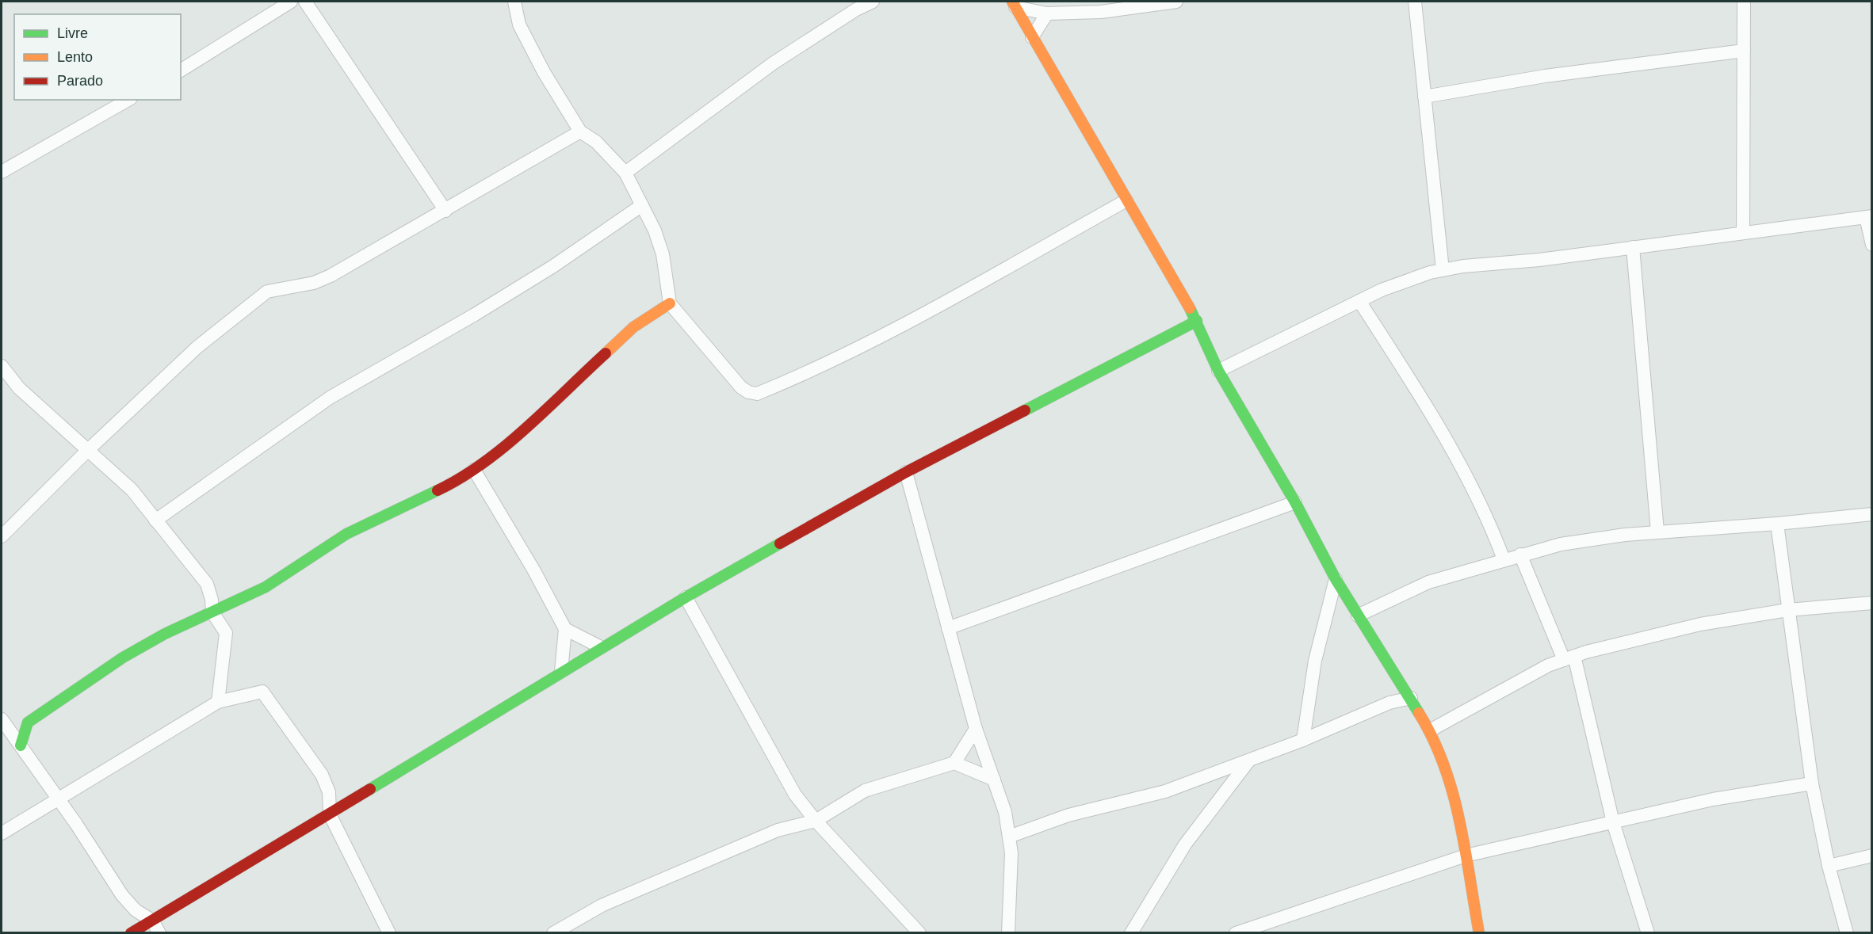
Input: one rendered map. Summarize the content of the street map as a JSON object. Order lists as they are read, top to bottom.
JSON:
{
  "legend": ["Livre", "Lento", "Parado"]
}
